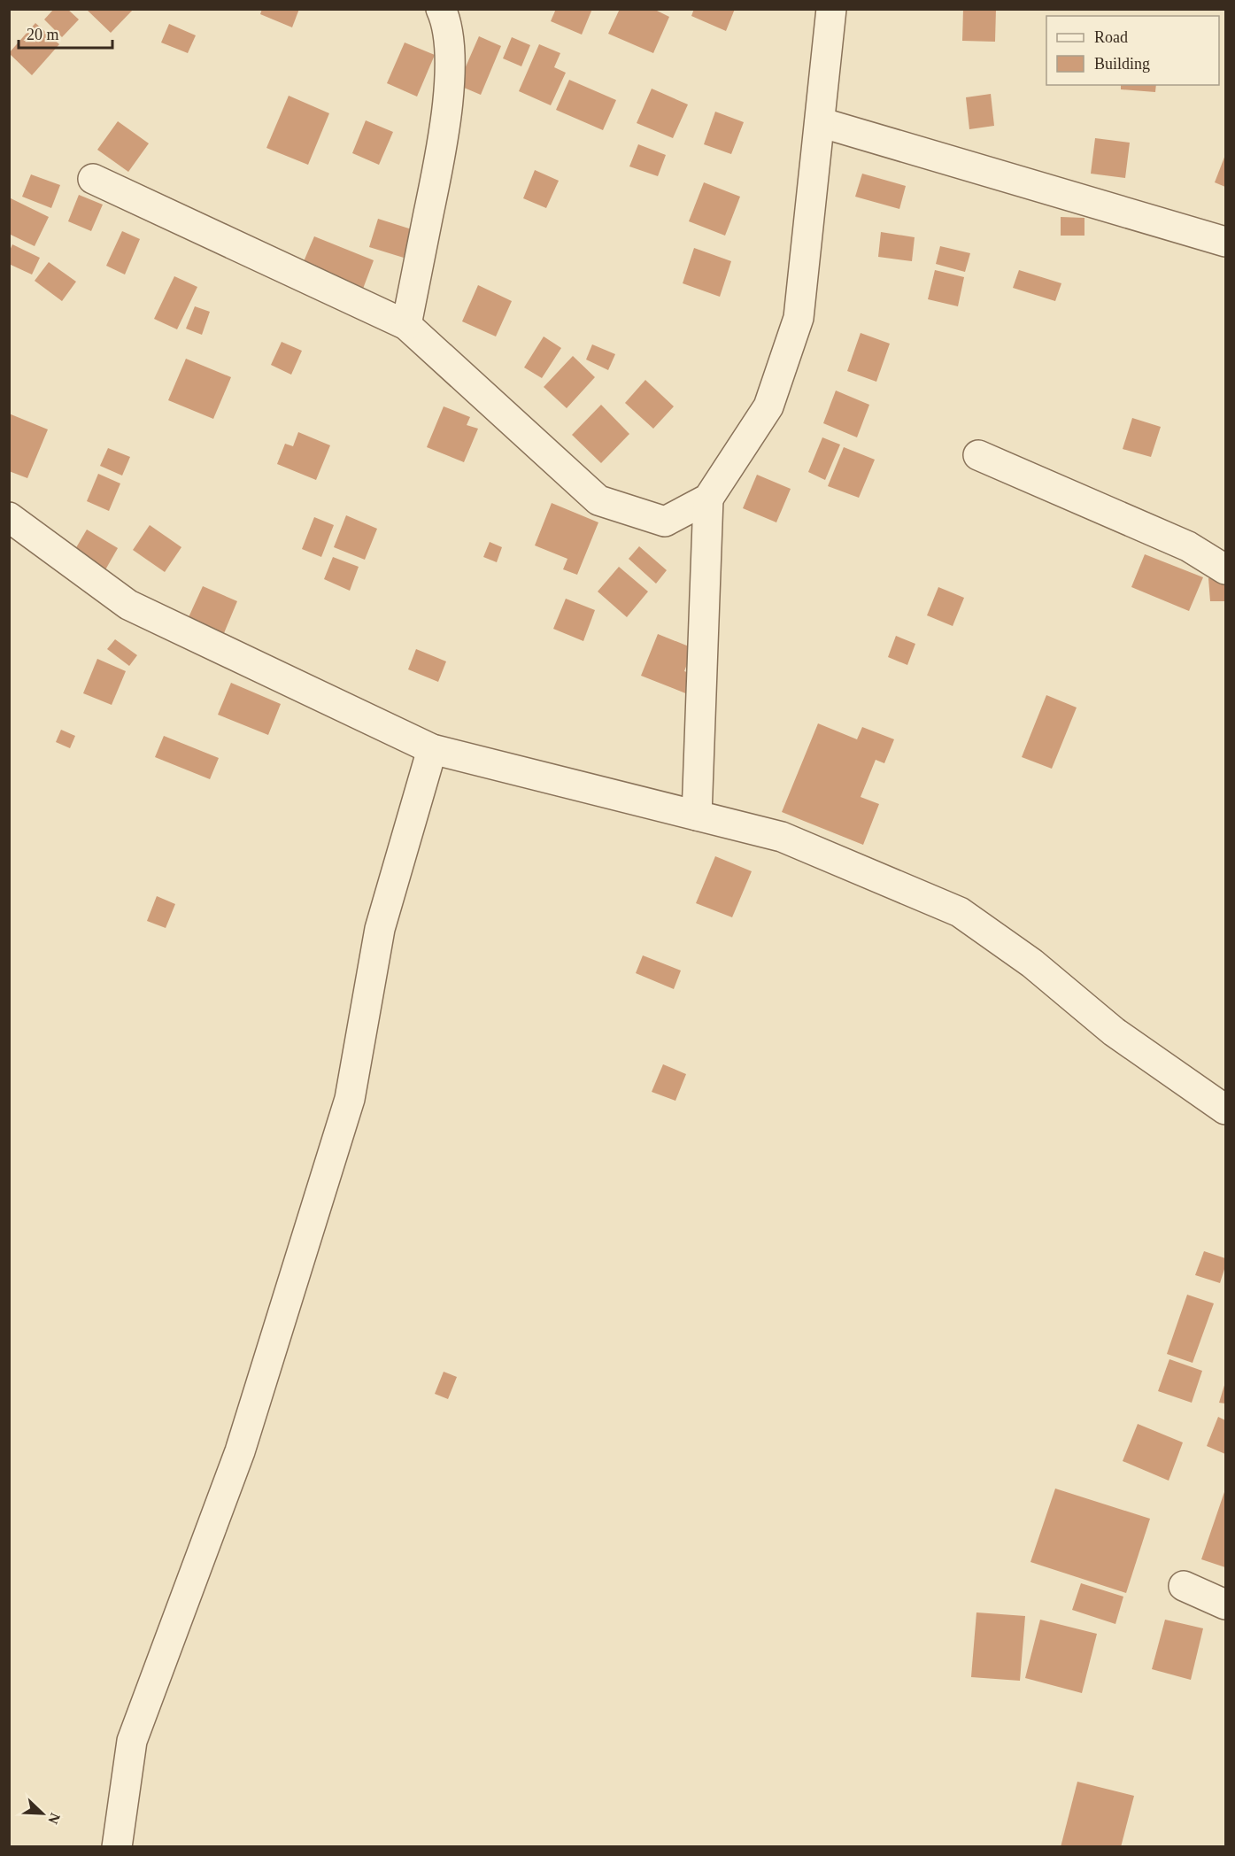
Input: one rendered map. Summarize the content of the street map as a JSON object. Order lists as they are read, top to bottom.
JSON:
{
  "legend": ["Road", "Building"],
  "scale_bar": "20 m",
  "north": "bottom right"
}
